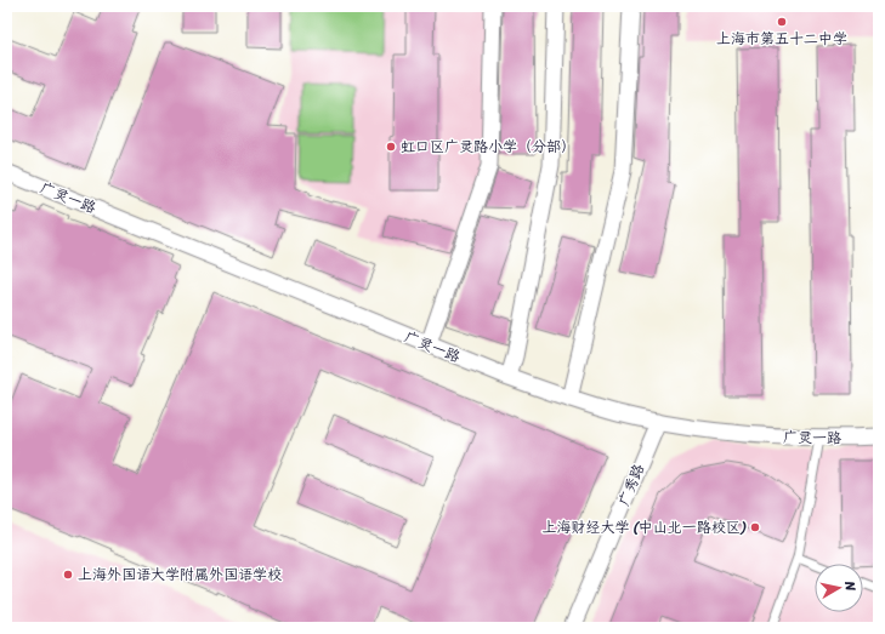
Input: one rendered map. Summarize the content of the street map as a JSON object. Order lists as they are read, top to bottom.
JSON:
{
  "streets": {
    "street": ["广灵一路", "广秀路"]
  },
  "crossings": [
    ["广灵一路", "广秀路"]
  ],
  "places": [
    "上海市第五十二中学",
    "虹口区广灵路小学（分部）",
    "上海财经大学 (中山北一路校区)",
    "上海外国语大学附属外国语学校"
  ],
  "north": "right"
}
